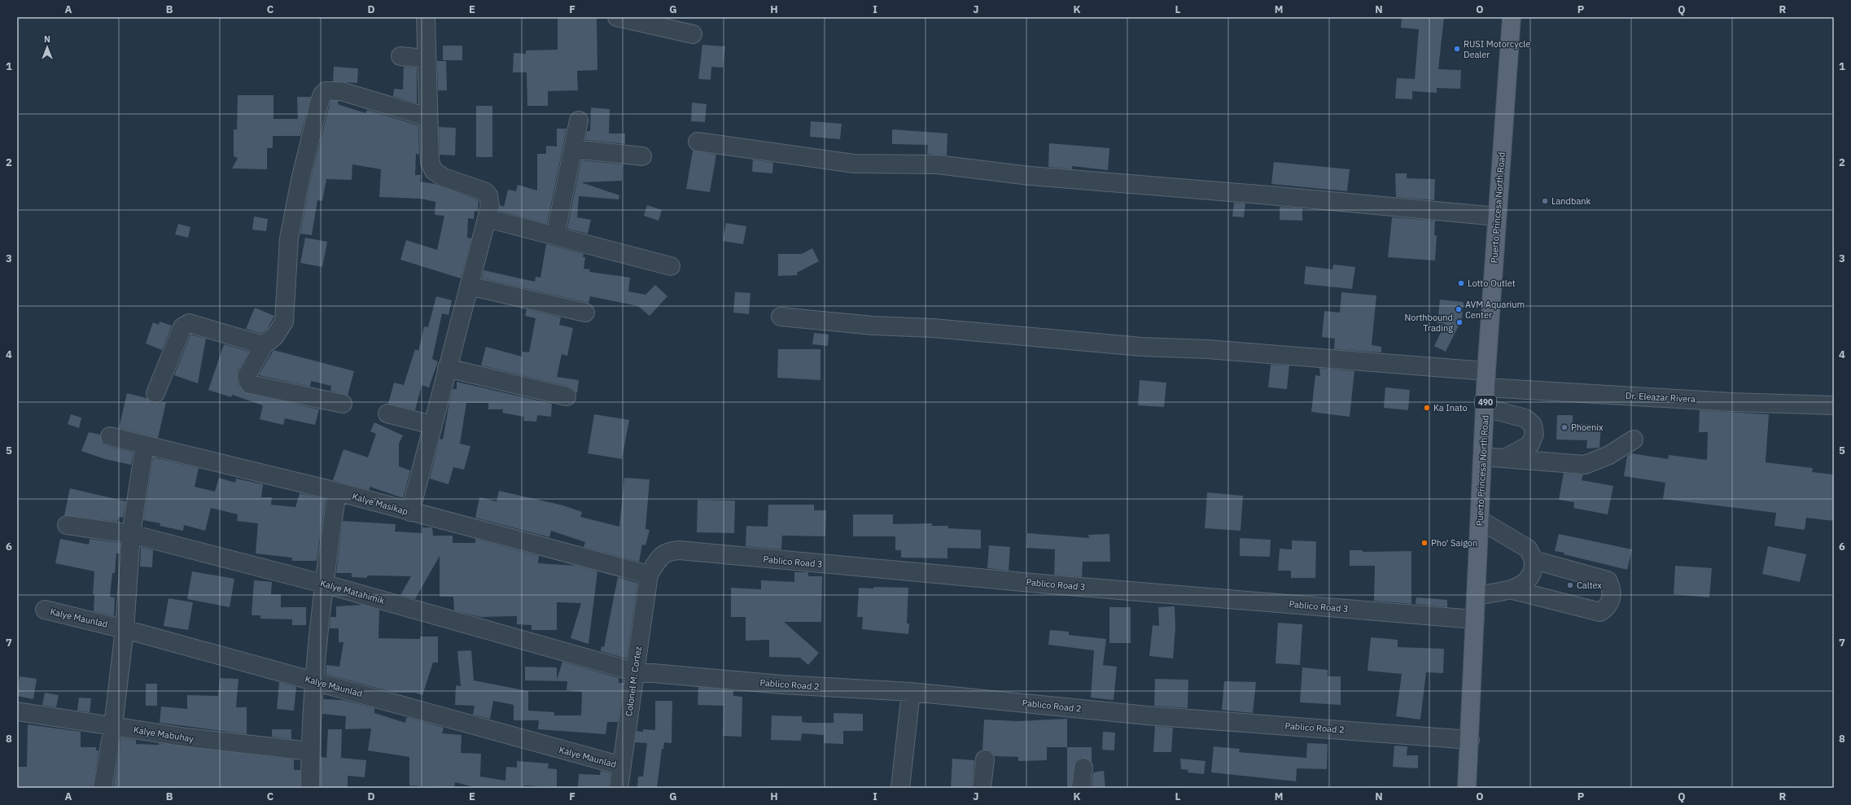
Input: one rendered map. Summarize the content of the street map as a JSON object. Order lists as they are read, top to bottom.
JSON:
{
  "streets": {
    "main road": ["Puerto Princesa North Road", "490"],
    "street": [
      "Dr. Eleazar Rivera",
      "Kalye Masikap",
      "Pablico Road 3",
      "Kalye Matahimik",
      "Kalye Maunlad",
      "Colonel M. Cortez",
      "Pablico Road 2",
      "Kalye Mabuhay"
    ]
  },
  "crossings": [
    ["Puerto Princesa North Road", "Dr. Eleazar Rivera"],
    ["Puerto Princesa North Road", "Pablico Road 3"],
    ["Puerto Princesa North Road", "Pablico Road 2"],
    ["Kalye Masikap", "Pablico Road 3"],
    ["Kalye Masikap", "Colonel M. Cortez"],
    ["Pablico Road 3", "Colonel M. Cortez"],
    ["Kalye Matahimik", "Colonel M. Cortez"],
    ["Kalye Matahimik", "Pablico Road 2"],
    ["Kalye Maunlad", "Colonel M. Cortez"],
    ["Colonel M. Cortez", "Pablico Road 2"]
  ],
  "places": [
    "RUSI Motorcycle Dealer",
    "Landbank",
    "Lotto Outlet",
    "AVM Aquarium Center",
    "Northbound Trading",
    "Ka Inato",
    "Phoenix",
    "Pho' Saigon",
    "Caltex"
  ],
  "north": "top",
  "grid": {
    "columns": [
      "A",
      "B",
      "C",
      "D",
      "E",
      "F",
      "G",
      "H",
      "I",
      "J",
      "K",
      "L",
      "M",
      "N",
      "O",
      "P",
      "Q",
      "R"
    ],
    "rows": [
      "1",
      "2",
      "3",
      "4",
      "5",
      "6",
      "7",
      "8"
    ]
  }
}
